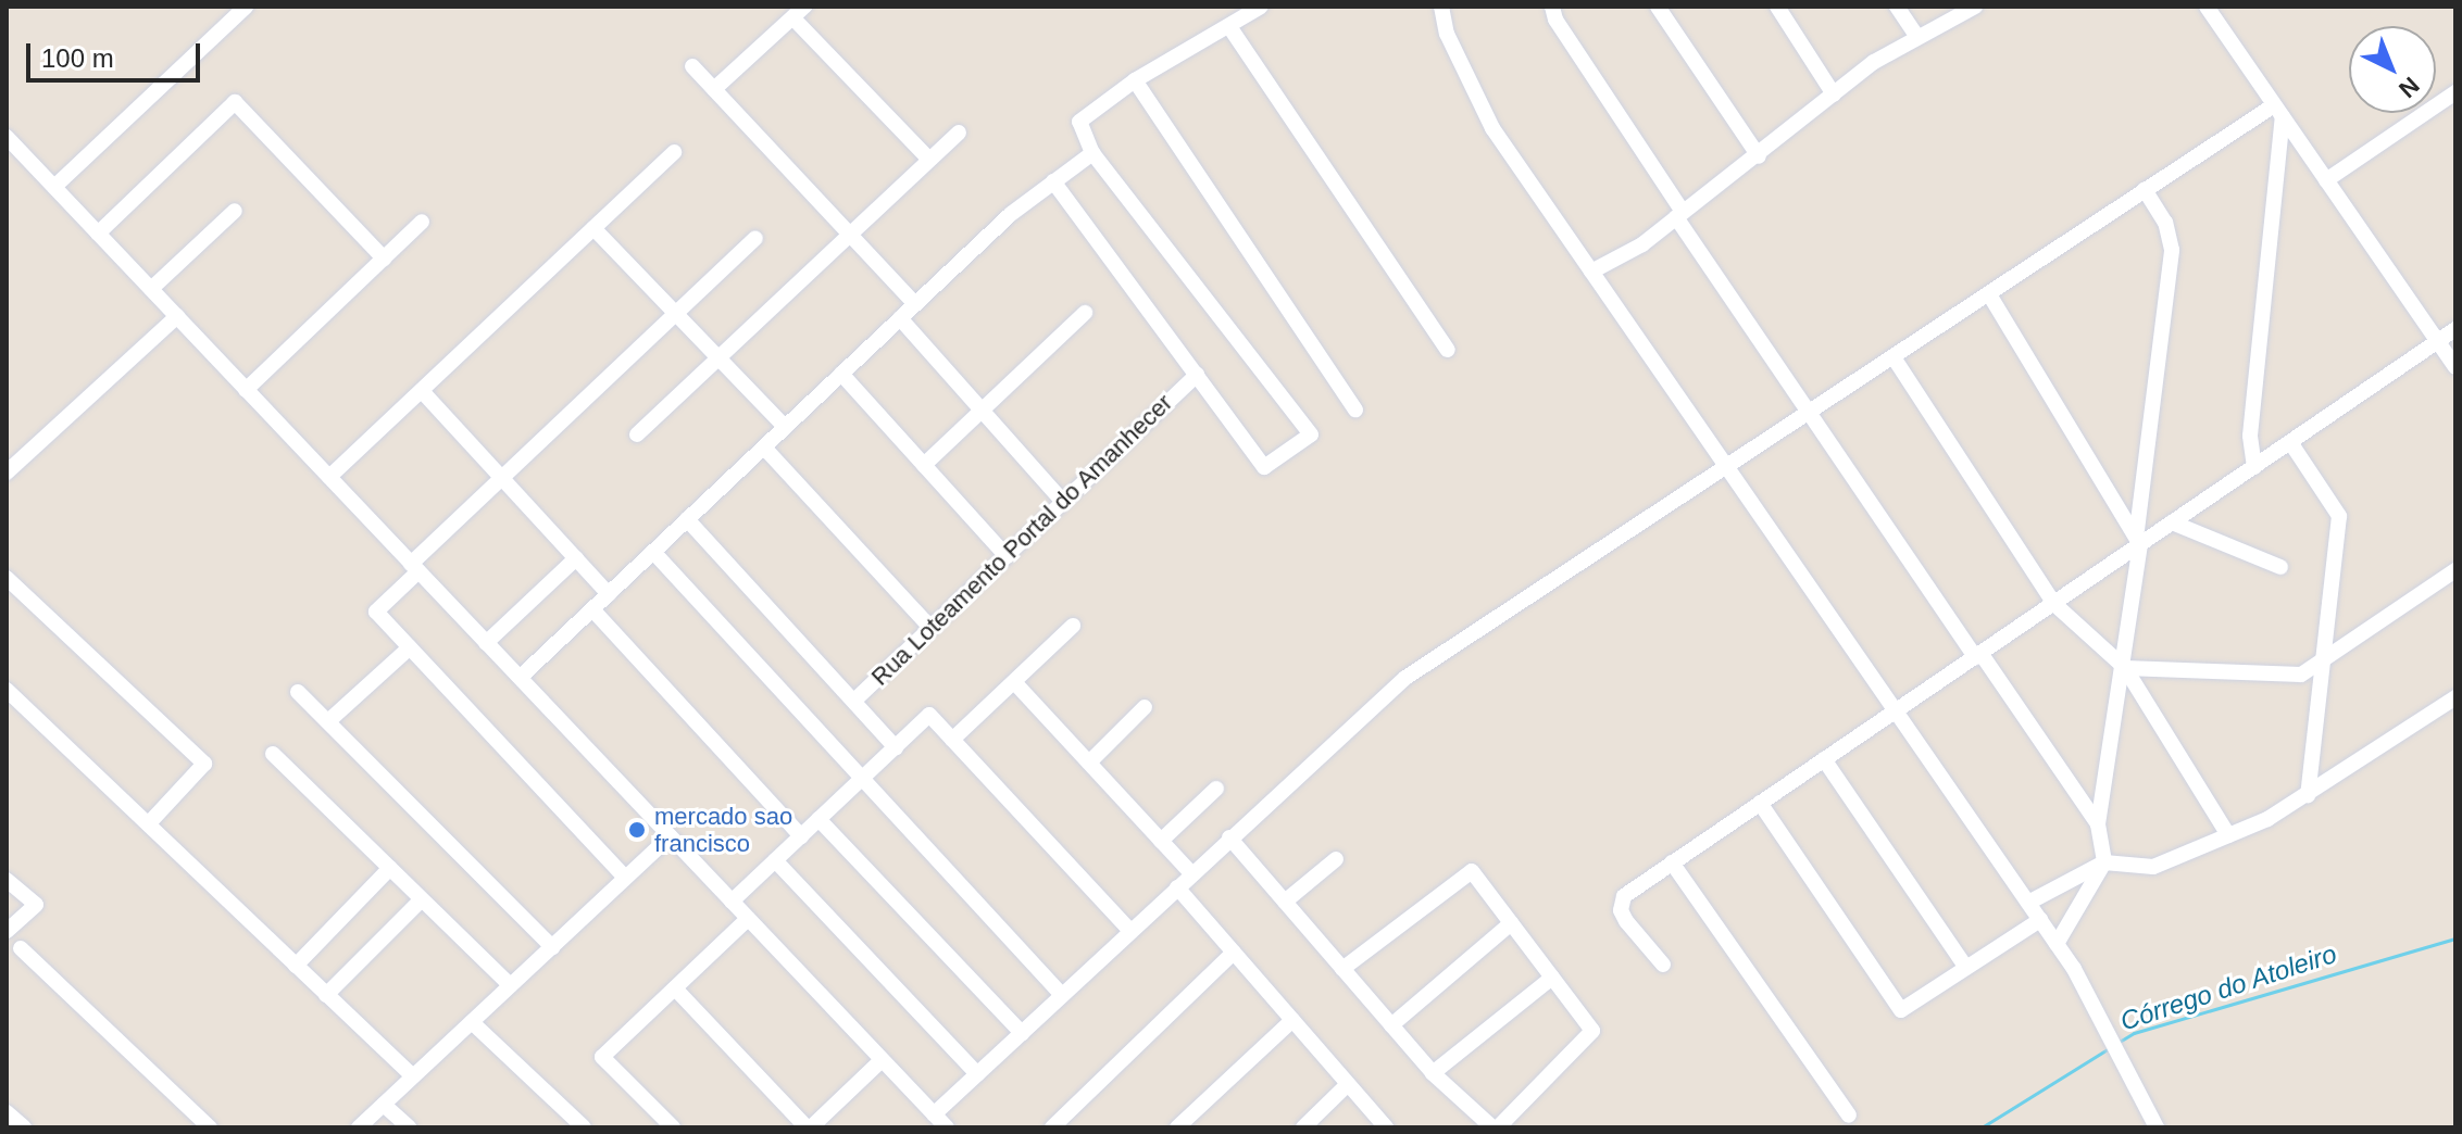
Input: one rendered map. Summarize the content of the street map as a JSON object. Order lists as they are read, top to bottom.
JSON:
{
  "streets": {
    "street": ["Rua Loteamento Portal do Amanhecer"]
  },
  "water": ["Córrego do Atoleiro"],
  "places": ["mercado sao francisco"],
  "scale_bar": "100 m",
  "north": "bottom right"
}
